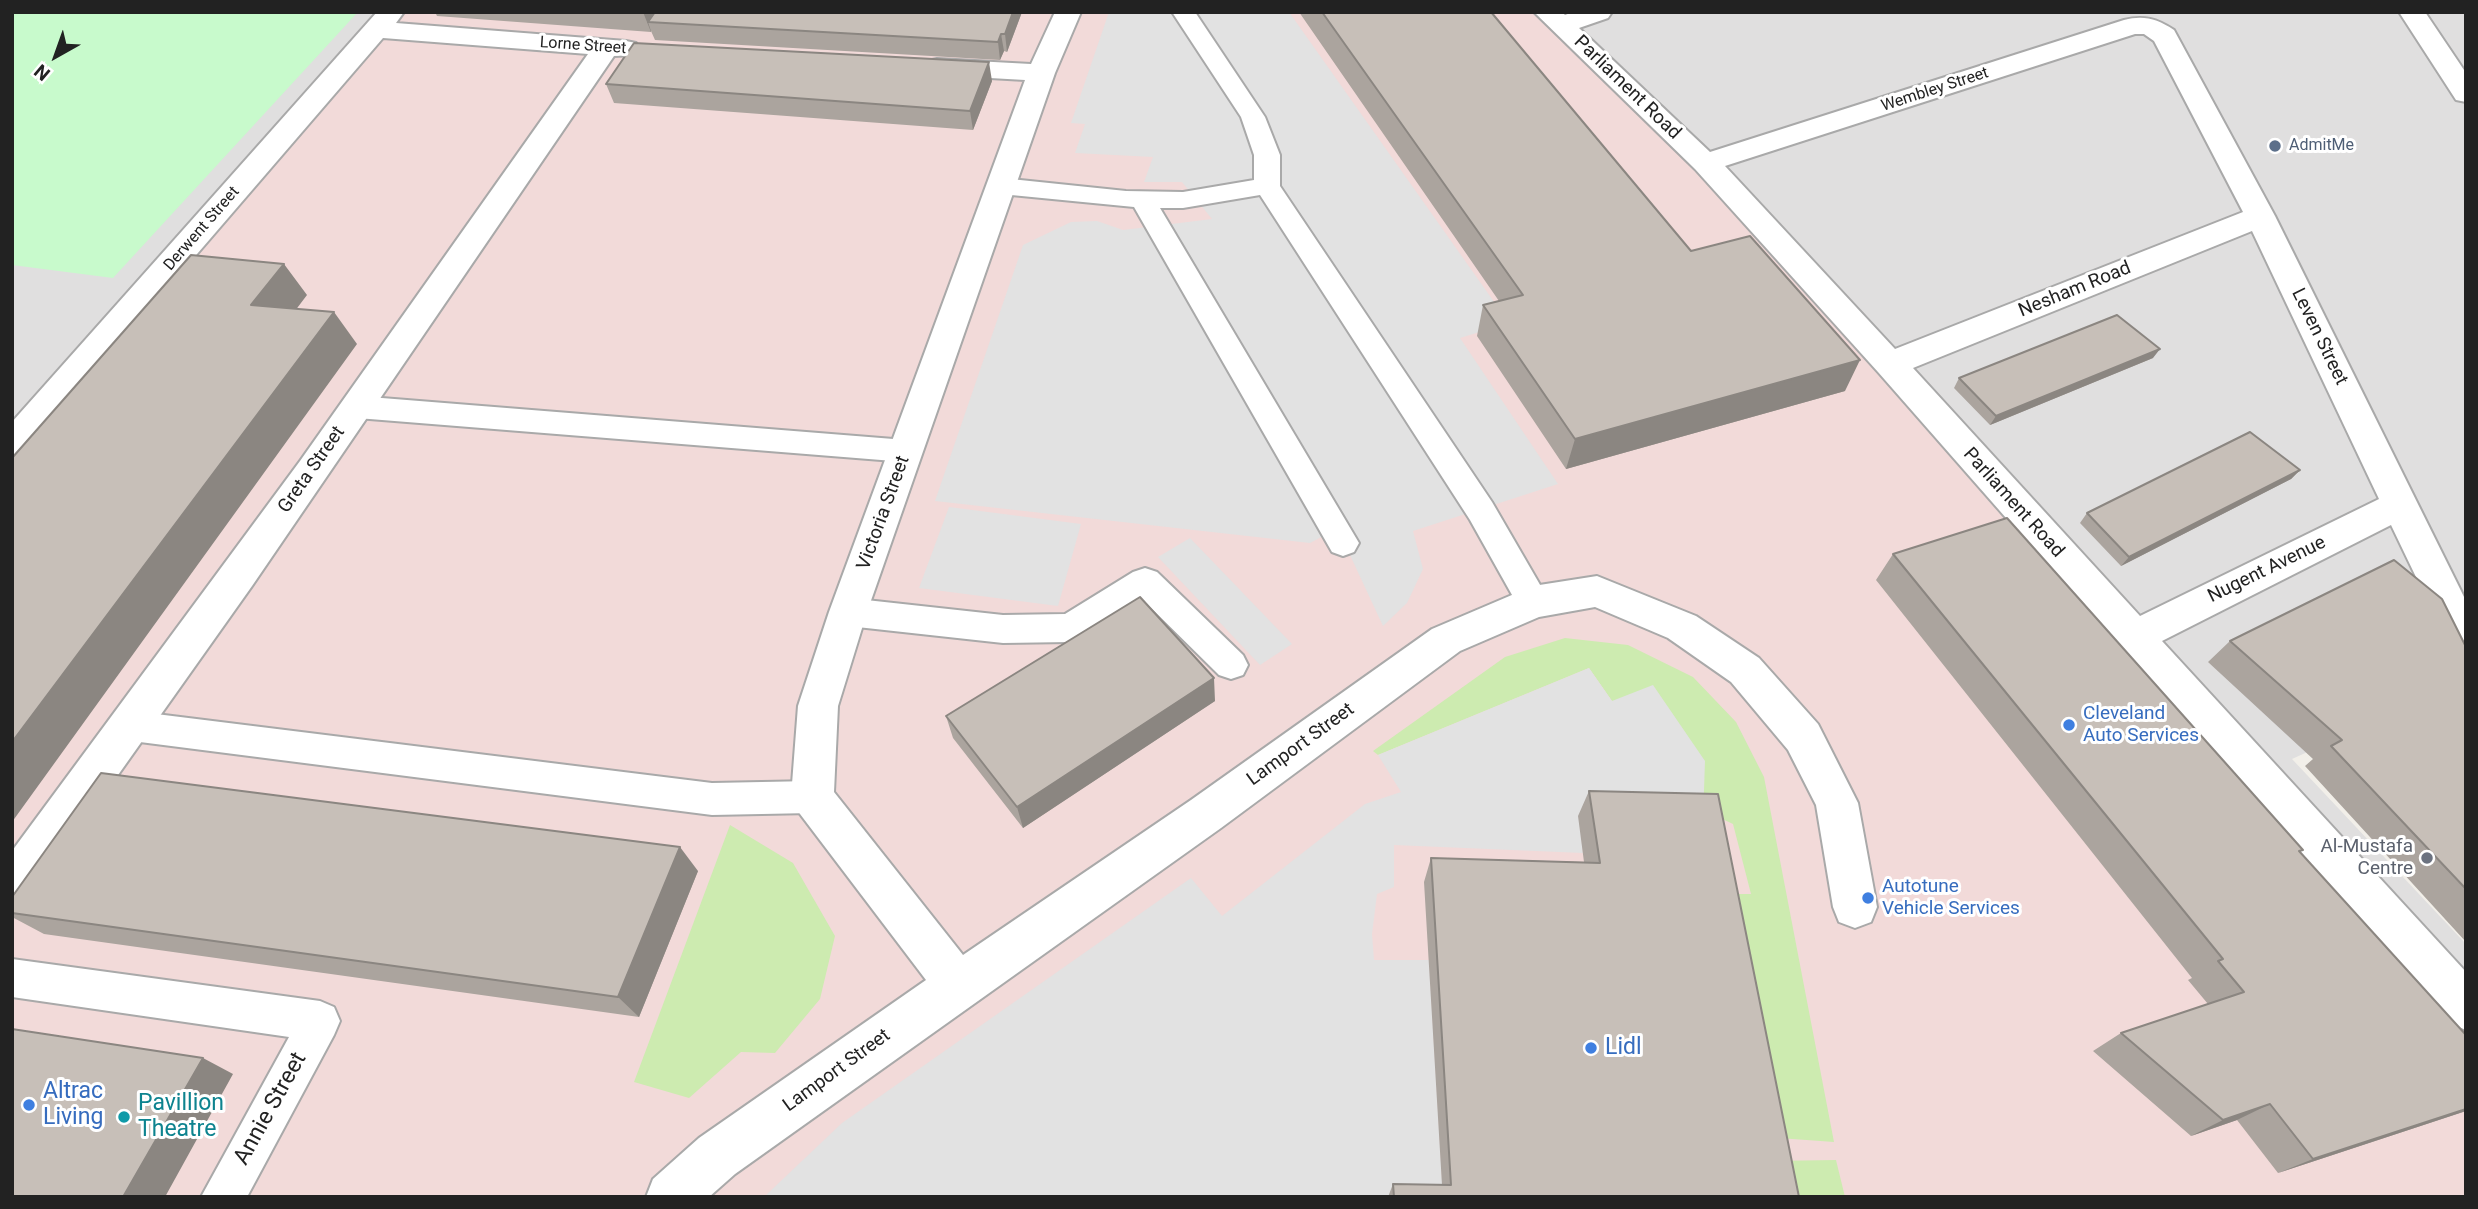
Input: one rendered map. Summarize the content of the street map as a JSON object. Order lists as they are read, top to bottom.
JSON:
{
  "streets": {
    "street": [
      "Lorne Street",
      "Parliament Road",
      "Wembley Street",
      "Derwent Street",
      "Nesham Road",
      "Leven Street",
      "Greta Street",
      "Victoria Street",
      "Nugent Avenue",
      "Lamport Street"
    ],
    "lane": ["Annie Street"]
  },
  "crossings": [
    ["Lorne Street", "Derwent Street"],
    ["Lorne Street", "Greta Street"],
    ["Parliament Road", "Wembley Street"],
    ["Parliament Road", "Nesham Road"],
    ["Parliament Road", "Nugent Avenue"],
    ["Wembley Street", "Leven Street"],
    ["Nesham Road", "Leven Street"],
    ["Leven Street", "Nugent Avenue"]
  ],
  "places": [
    "AdmitMe",
    "Cleveland Auto Services",
    "Al-Mustafa Centre",
    "Autotune Vehicle Services",
    "Lidl",
    "Altrac Living",
    "Pavillion Theatre"
  ],
  "north": "bottom left"
}
